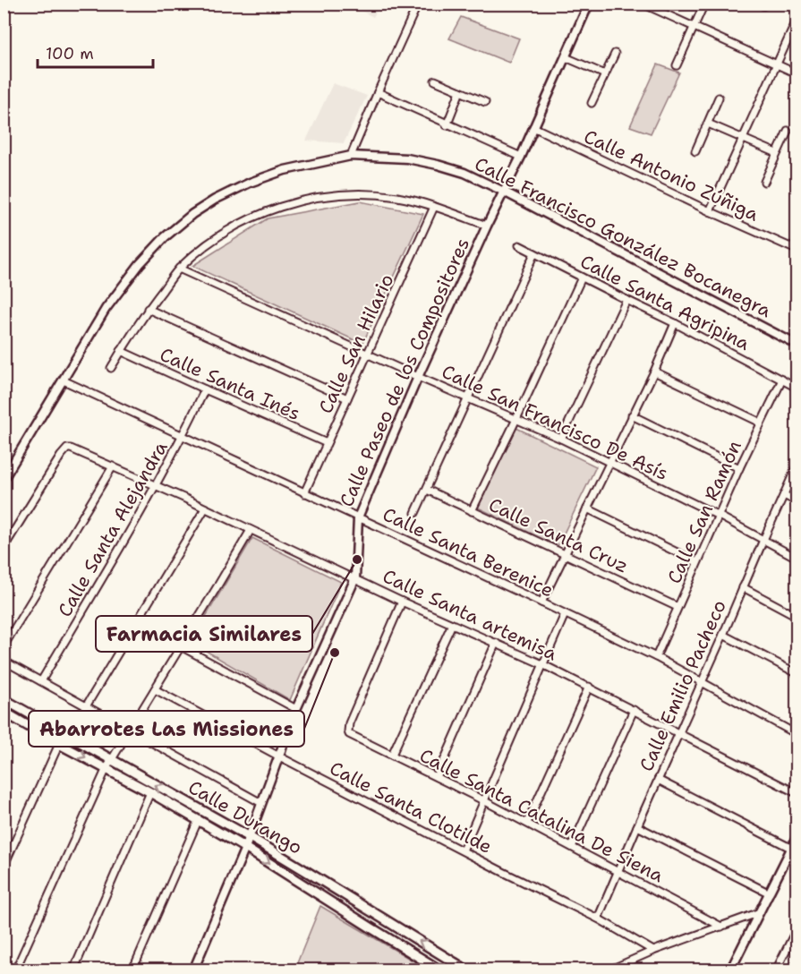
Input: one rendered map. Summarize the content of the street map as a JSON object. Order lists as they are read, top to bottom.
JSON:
{
  "streets": {
    "main road": ["Calle Durango"],
    "street": [
      "Calle Antonio Zúñiga",
      "Calle Francisco González Bocanegra",
      "Calle Santa Agripina",
      "Calle San Hilario",
      "Calle Paseo de los Compositores",
      "Calle Santa Inés",
      "Calle San Francisco De Asís",
      "Calle San Ramón",
      "Calle Santa Alejandra",
      "Calle Santa Cruz",
      "Calle Santa Berenice",
      "Calle Santa artemisa",
      "Calle Emilio Pacheco",
      "Calle Santa Clotilde",
      "Calle Santa Catalina De Siena"
    ]
  },
  "crossings": [
    ["Calle Antonio Zúñiga", "Calle Paseo de los Compositores"],
    ["Calle Francisco González Bocanegra", "Calle Paseo de los Compositores"],
    ["Calle Francisco González Bocanegra", "Calle Santa Berenice"],
    ["Calle Santa Agripina", "Calle San Ramón"],
    ["Calle San Hilario", "Calle Santa Inés"],
    ["Calle San Hilario", "Calle San Francisco De Asís"],
    ["Calle San Hilario", "Calle Santa Berenice"],
    ["Calle Paseo de los Compositores", "Calle San Francisco De Asís"],
    ["Calle Paseo de los Compositores", "Calle Santa Berenice"],
    ["Calle Paseo de los Compositores", "Calle Santa artemisa"],
    ["Calle Paseo de los Compositores", "Calle Santa Clotilde"],
    ["Calle Paseo de los Compositores", "Calle Durango"],
    ["Calle Santa Inés", "Calle Santa Alejandra"],
    ["Calle San Francisco De Asís", "Calle San Ramón"],
    ["Calle San Francisco De Asís", "Calle Emilio Pacheco"],
    ["Calle San Ramón", "Calle Santa Cruz"],
    ["Calle San Ramón", "Calle Santa Berenice"],
    ["Calle Santa Alejandra", "Calle Santa Berenice"],
    ["Calle Santa Alejandra", "Calle Santa artemisa"],
    ["Calle Santa Berenice", "Calle Emilio Pacheco"],
    ["Calle Santa artemisa", "Calle Emilio Pacheco"],
    ["Calle Santa artemisa", "Calle Santa Catalina De Siena"],
    ["Calle Emilio Pacheco", "Calle Santa Clotilde"],
    ["Calle Emilio Pacheco", "Calle Santa Catalina De Siena"]
  ],
  "places": ["Farmacia Similares", "Abarrotes Las Missiones"],
  "scale_bar": "100 m"
}
